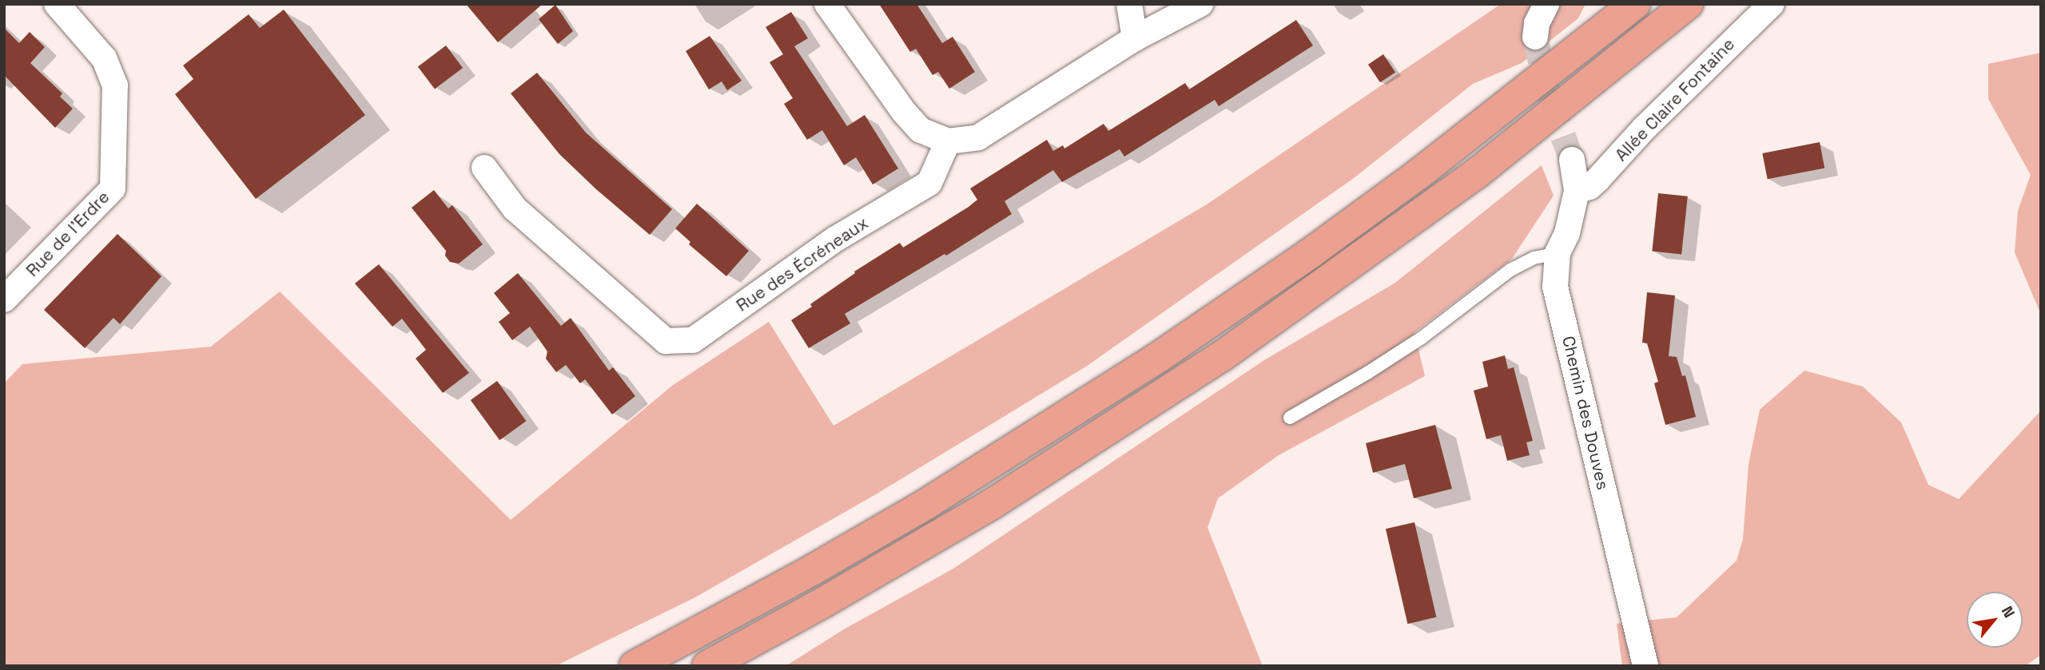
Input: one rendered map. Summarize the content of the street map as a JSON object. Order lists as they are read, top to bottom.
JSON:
{
  "streets": {
    "street": [
      "Allée Claire Fontaine",
      "Rue de l'Erdre",
      "Rue des Écréneaux",
      "Chemin des Douves"
    ]
  },
  "crossings": [
    ["Allée Claire Fontaine", "Chemin des Douves"]
  ],
  "north": "top right"
}
